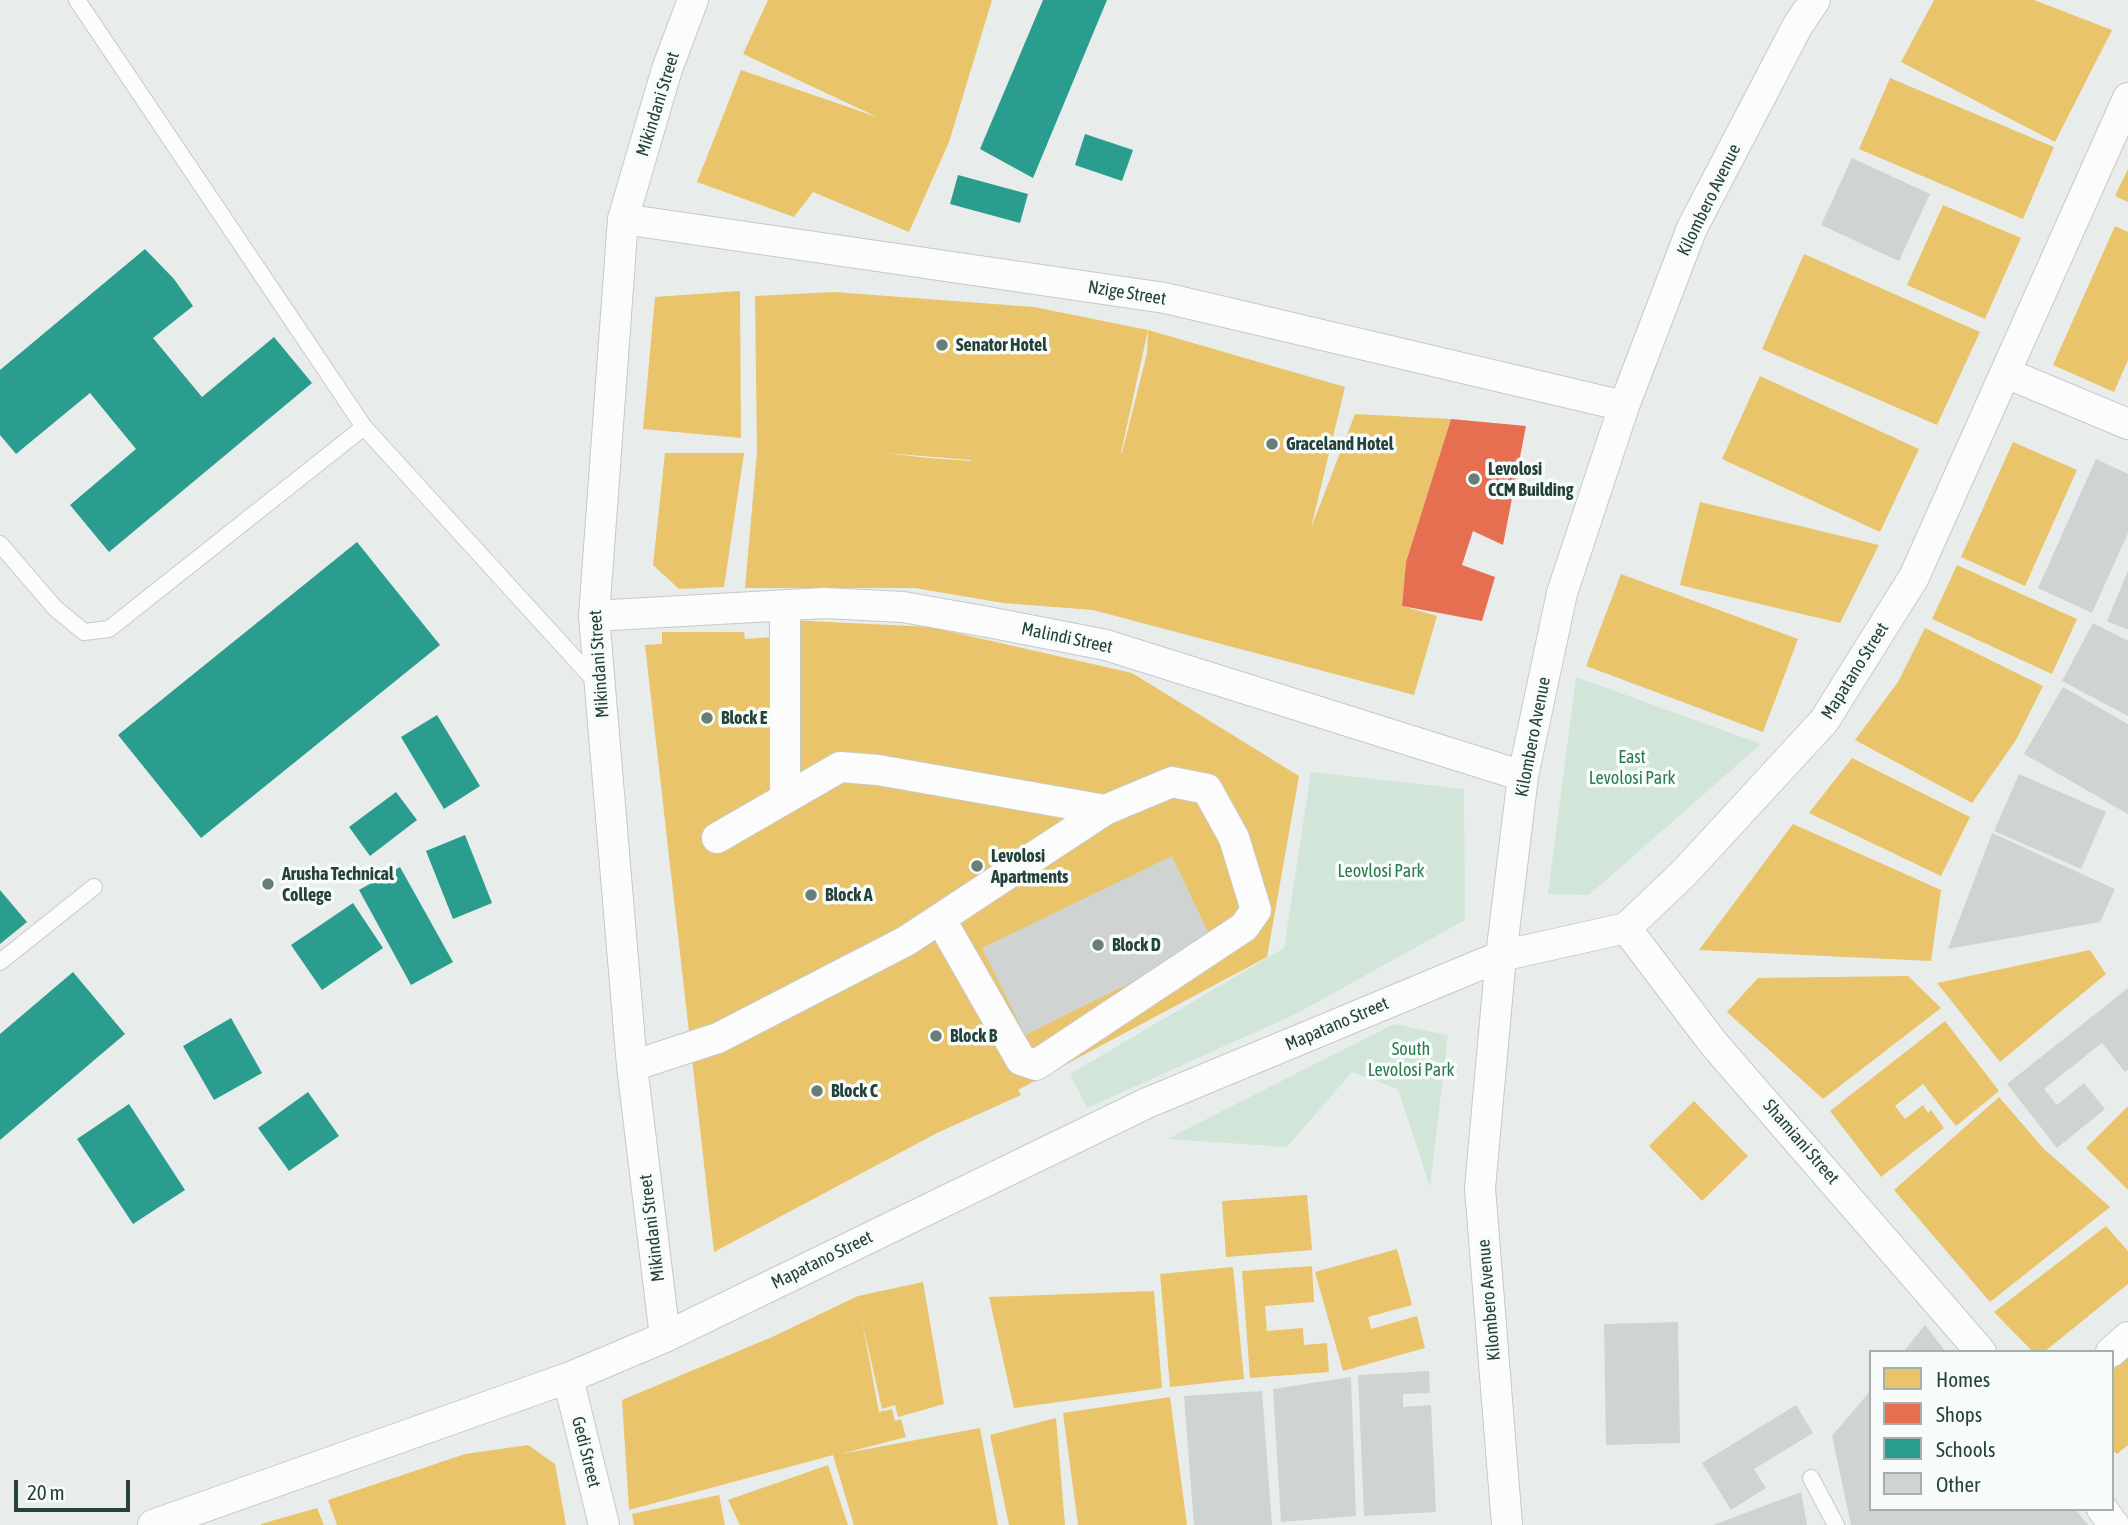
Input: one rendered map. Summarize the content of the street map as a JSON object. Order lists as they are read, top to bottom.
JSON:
{
  "streets": {
    "street": [
      "Mikindani Street",
      "Kilombero Avenue",
      "Nzige Street",
      "Malindi Street",
      "Mapatano Street",
      "Shamiani Street",
      "Gedi Street"
    ]
  },
  "crossings": [
    ["Mikindani Street", "Nzige Street"],
    ["Mikindani Street", "Malindi Street"],
    ["Mikindani Street", "Mapatano Street"],
    ["Kilombero Avenue", "Nzige Street"],
    ["Kilombero Avenue", "Malindi Street"],
    ["Kilombero Avenue", "Mapatano Street"],
    ["Mapatano Street", "Shamiani Street"],
    ["Mapatano Street", "Gedi Street"]
  ],
  "parks": ["East Levolosi Park", "Leovlosi Park", "South Levolosi Park"],
  "places": [
    "Senator Hotel",
    "Graceland Hotel",
    "Levolosi CCM Building",
    "Block E",
    "Levolosi Apartments",
    "Arusha Technical College",
    "Block A",
    "Block D",
    "Block B",
    "Block C"
  ],
  "legend": [
    "Homes",
    "Shops",
    "Schools",
    "Other"
  ],
  "scale_bar": "20 m"
}
